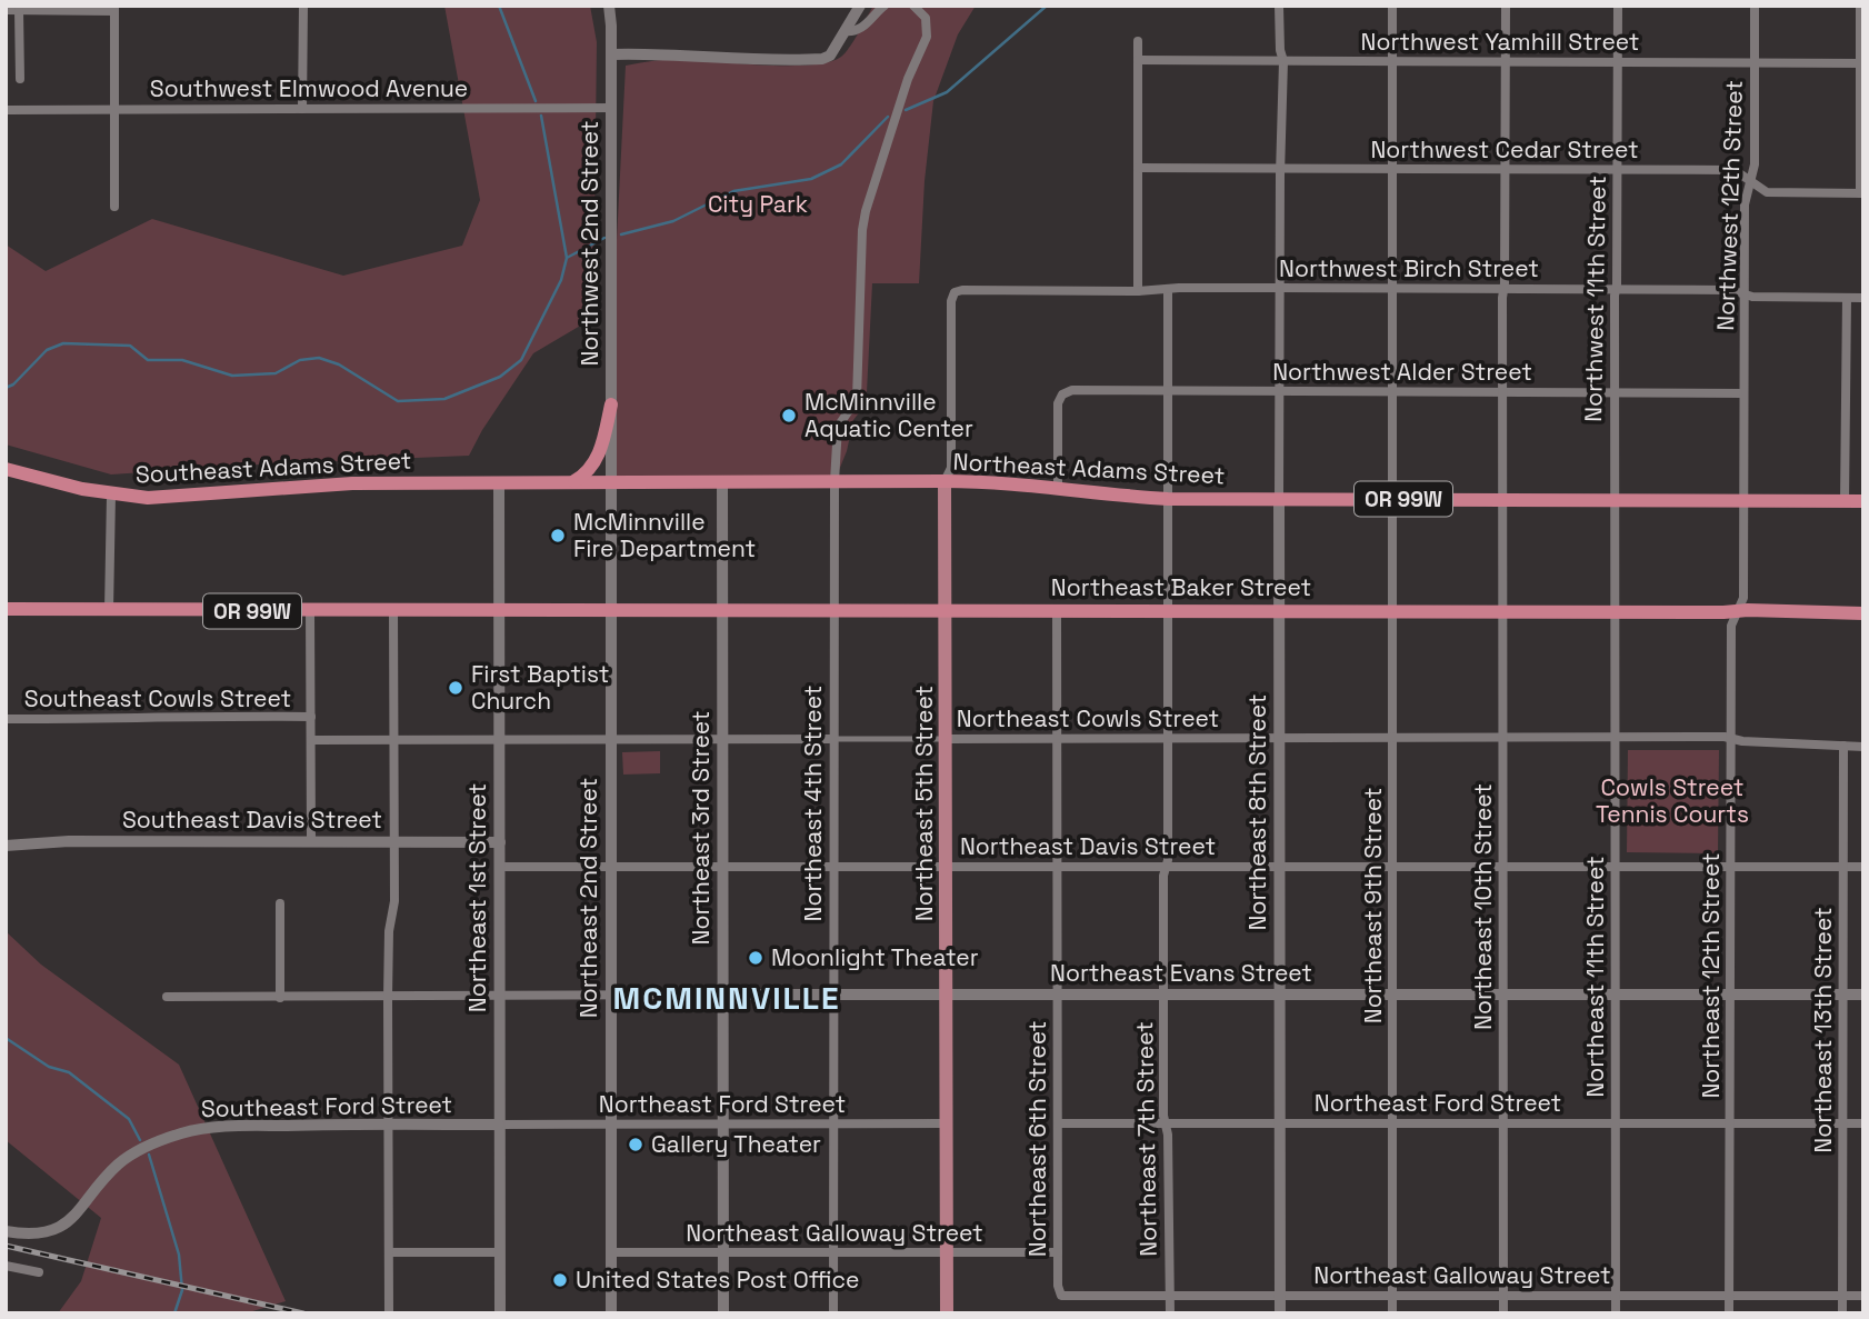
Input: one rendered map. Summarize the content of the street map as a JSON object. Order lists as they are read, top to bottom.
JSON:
{
  "streets": {
    "highway": [
      "Southeast Adams Street",
      "Northeast Adams Street",
      "OR 99W",
      "Northeast Baker Street"
    ],
    "main road": ["Northwest 2nd Street", "Northeast 5th Street", "Northeast 2nd Street"],
    "street": [
      "Northwest Yamhill Street",
      "Southwest Elmwood Avenue",
      "Northwest Cedar Street",
      "Northwest 12th Street",
      "Northwest Birch Street",
      "Northwest 11th Street",
      "Northwest Alder Street",
      "Southeast Cowls Street",
      "Northeast Cowls Street",
      "Northeast 4th Street",
      "Northeast 8th Street",
      "Southeast Davis Street",
      "Northeast 3rd Street",
      "Northeast Davis Street",
      "Northeast 1st Street",
      "Northeast 9th Street",
      "Northeast 10th Street",
      "Northeast Evans Street",
      "Northeast 12th Street",
      "Northeast 11th Street",
      "Northeast 13th Street",
      "Northeast Ford Street",
      "Southeast Ford Street",
      "Northeast 6th Street",
      "Northeast 7th Street",
      "Northeast Galloway Street"
    ]
  },
  "crossings": [
    ["Northwest Yamhill Street", "Northwest 12th Street"],
    ["Northwest Yamhill Street", "Northwest 11th Street"],
    ["Northwest Yamhill Street", "Northeast 9th Street"],
    ["Northwest Yamhill Street", "Northeast 10th Street"],
    ["Southwest Elmwood Avenue", "Northwest 2nd Street"],
    ["Northwest Cedar Street", "Northwest 12th Street"],
    ["Northwest Cedar Street", "Northwest 11th Street"],
    ["Northwest Cedar Street", "Northeast 9th Street"],
    ["Northwest Cedar Street", "Northeast 10th Street"],
    ["Northwest 12th Street", "Northwest Birch Street"],
    ["Northwest 12th Street", "Northwest Alder Street"],
    ["Northwest 12th Street", "Northeast Adams Street"],
    ["Northwest 12th Street", "Northeast 12th Street"],
    ["Northwest 2nd Street", "Northeast Adams Street"],
    ["Northwest 2nd Street", "Northeast 2nd Street"],
    ["Northwest Birch Street", "Northwest 11th Street"],
    ["Northwest Birch Street", "Northeast Adams Street"],
    ["Northwest Birch Street", "Northeast 5th Street"],
    ["Northwest Birch Street", "Northeast 9th Street"],
    ["Northwest Birch Street", "Northeast 10th Street"],
    ["Northwest Birch Street", "Northeast 7th Street"],
    ["Northwest 11th Street", "Northwest Alder Street"],
    ["Northwest 11th Street", "Northeast Adams Street"],
    ["Northwest 11th Street", "Northeast 11th Street"],
    ["Northwest Alder Street", "Northeast Adams Street"],
    ["Northwest Alder Street", "Northeast 9th Street"],
    ["Northwest Alder Street", "Northeast 10th Street"],
    ["Northwest Alder Street", "Northeast 7th Street"],
    ["Southeast Adams Street", "Northeast Adams Street"],
    ["Southeast Adams Street", "Northeast 1st Street"],
    ["Northeast Adams Street", "Northeast 4th Street"],
    ["Northeast Adams Street", "Northeast 5th Street"],
    ["Northeast Adams Street", "Northeast 8th Street"],
    ["Northeast Adams Street", "Northeast 3rd Street"],
    ["Northeast Adams Street", "Northeast 1st Street"],
    ["Northeast Adams Street", "Northeast 2nd Street"],
    ["Northeast Adams Street", "Northeast 9th Street"],
    ["Northeast Adams Street", "Northeast 10th Street"],
    ["Northeast Adams Street", "Northeast 12th Street"],
    ["Northeast Adams Street", "Northeast 11th Street"],
    ["Northeast Adams Street", "Northeast 7th Street"],
    ["OR 99W", "Northeast Baker Street"],
    ["OR 99W", "Northeast 1st Street"],
    ["Northeast Baker Street", "Northeast 4th Street"],
    ["Northeast Baker Street", "Northeast 5th Street"],
    ["Northeast Baker Street", "Northeast 8th Street"],
    ["Northeast Baker Street", "Northeast 3rd Street"],
    ["Northeast Baker Street", "Northeast 1st Street"],
    ["Northeast Baker Street", "Northeast 2nd Street"],
    ["Northeast Baker Street", "Northeast 9th Street"],
    ["Northeast Baker Street", "Northeast 10th Street"],
    ["Northeast Baker Street", "Northeast 12th Street"],
    ["Northeast Baker Street", "Northeast 11th Street"],
    ["Northeast Baker Street", "Northeast 6th Street"],
    ["Northeast Baker Street", "Northeast 7th Street"],
    ["Southeast Cowls Street", "Northeast Cowls Street"],
    ["Southeast Cowls Street", "Northeast 1st Street"],
    ["Northeast Cowls Street", "Northeast 4th Street"],
    ["Northeast Cowls Street", "Northeast 5th Street"],
    ["Northeast Cowls Street", "Northeast 8th Street"],
    ["Northeast Cowls Street", "Northeast 3rd Street"],
    ["Northeast Cowls Street", "Northeast 1st Street"],
    ["Northeast Cowls Street", "Northeast 2nd Street"],
    ["Northeast Cowls Street", "Northeast 9th Street"],
    ["Northeast Cowls Street", "Northeast 10th Street"],
    ["Northeast Cowls Street", "Northeast 12th Street"],
    ["Northeast Cowls Street", "Northeast 11th Street"],
    ["Northeast Cowls Street", "Northeast 13th Street"],
    ["Northeast Cowls Street", "Northeast 6th Street"],
    ["Northeast Cowls Street", "Northeast 7th Street"],
    ["Northeast 4th Street", "Northeast Davis Street"],
    ["Northeast 4th Street", "Northeast Evans Street"],
    ["Northeast 4th Street", "Northeast Ford Street"],
    ["Northeast 4th Street", "Northeast Galloway Street"],
    ["Northeast 5th Street", "Northeast Davis Street"],
    ["Northeast 5th Street", "Northeast Evans Street"],
    ["Northeast 5th Street", "Northeast Ford Street"],
    ["Northeast 5th Street", "Northeast Galloway Street"],
    ["Northeast 8th Street", "Northeast Davis Street"],
    ["Northeast 8th Street", "Northeast Evans Street"],
    ["Northeast 8th Street", "Northeast Ford Street"],
    ["Northeast 8th Street", "Northeast Galloway Street"],
    ["Southeast Davis Street", "Northeast 1st Street"],
    ["Northeast 3rd Street", "Northeast Davis Street"],
    ["Northeast 3rd Street", "Northeast Evans Street"],
    ["Northeast 3rd Street", "Northeast Ford Street"],
    ["Northeast 3rd Street", "Northeast Galloway Street"],
    ["Northeast Davis Street", "Northeast 1st Street"],
    ["Northeast Davis Street", "Northeast 2nd Street"],
    ["Northeast Davis Street", "Northeast 9th Street"],
    ["Northeast Davis Street", "Northeast 10th Street"],
    ["Northeast Davis Street", "Northeast 12th Street"],
    ["Northeast Davis Street", "Northeast 11th Street"],
    ["Northeast Davis Street", "Northeast 13th Street"],
    ["Northeast Davis Street", "Northeast 6th Street"],
    ["Northeast Davis Street", "Northeast 7th Street"],
    ["Northeast 1st Street", "Northeast Evans Street"],
    ["Northeast 1st Street", "Northeast Ford Street"],
    ["Northeast 1st Street", "Southeast Ford Street"],
    ["Northeast 2nd Street", "Northeast Evans Street"],
    ["Northeast 2nd Street", "Northeast Ford Street"],
    ["Northeast 2nd Street", "Northeast Galloway Street"],
    ["Northeast 9th Street", "Northeast Evans Street"],
    ["Northeast 9th Street", "Northeast Ford Street"],
    ["Northeast 9th Street", "Northeast Galloway Street"],
    ["Northeast 10th Street", "Northeast Evans Street"],
    ["Northeast 10th Street", "Northeast Ford Street"],
    ["Northeast 10th Street", "Northeast Galloway Street"],
    ["Northeast Evans Street", "Northeast 12th Street"],
    ["Northeast Evans Street", "Northeast 11th Street"],
    ["Northeast Evans Street", "Northeast 13th Street"],
    ["Northeast Evans Street", "Northeast 6th Street"],
    ["Northeast Evans Street", "Northeast 7th Street"],
    ["Northeast 12th Street", "Northeast Ford Street"],
    ["Northeast 12th Street", "Northeast Galloway Street"],
    ["Northeast 11th Street", "Northeast Ford Street"],
    ["Northeast 11th Street", "Northeast Galloway Street"],
    ["Northeast 13th Street", "Northeast Ford Street"],
    ["Northeast 13th Street", "Northeast Galloway Street"],
    ["Northeast Ford Street", "Southeast Ford Street"],
    ["Northeast Ford Street", "Northeast 6th Street"],
    ["Northeast Ford Street", "Northeast 7th Street"],
    ["Northeast 6th Street", "Northeast Galloway Street"],
    ["Northeast 7th Street", "Northeast Galloway Street"]
  ],
  "districts": ["MCMINNVILLE"],
  "parks": ["City Park", "Cowls Street Tennis Courts"],
  "places": [
    "McMinnville Aquatic Center",
    "McMinnville Fire Department",
    "First Baptist Church",
    "Moonlight Theater",
    "Gallery Theater",
    "United States Post Office"
  ]
}
